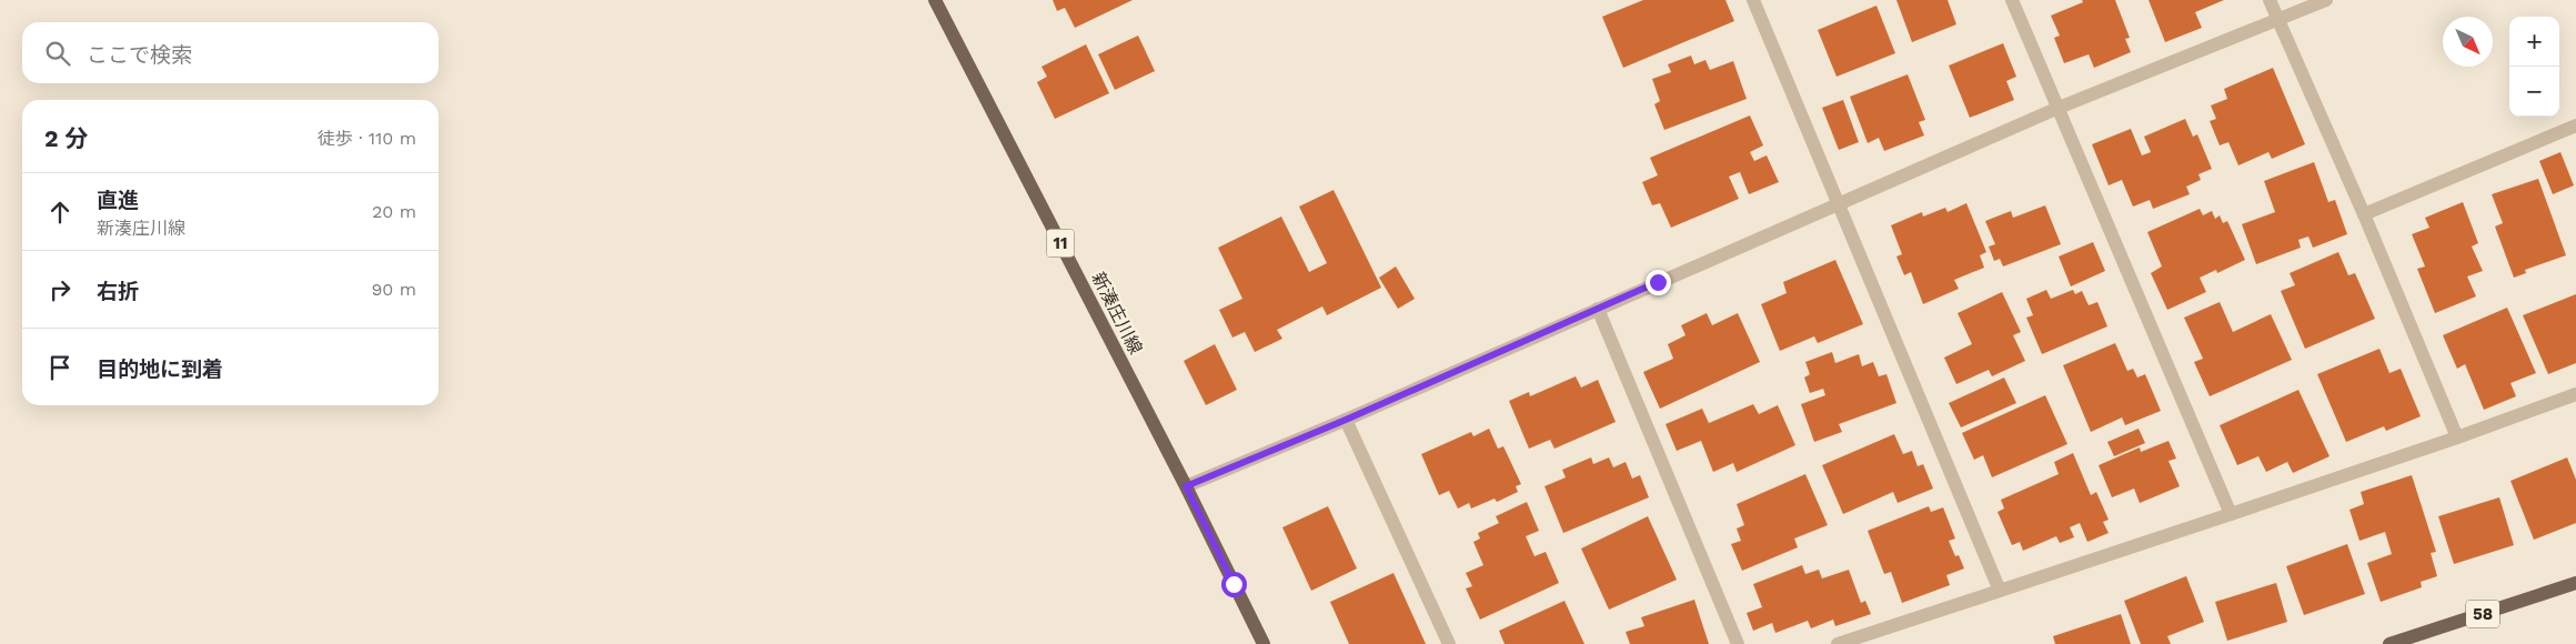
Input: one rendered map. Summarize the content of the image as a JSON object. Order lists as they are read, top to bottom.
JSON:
{
  "streets": {
    "main road": ["11", "新湊庄川線", "58"]
  },
  "north": "bottom right",
  "page": {
    "map_buttons": ["+", "−"],
    "search": "ここで検索",
    "heading": ["2 分", "徒歩 · 110 m"],
    "list": [
      ["直進", "新湊庄川線", "20 m"],
      ["右折", "90 m"],
      "目的地に到着"
    ]
  }
}
